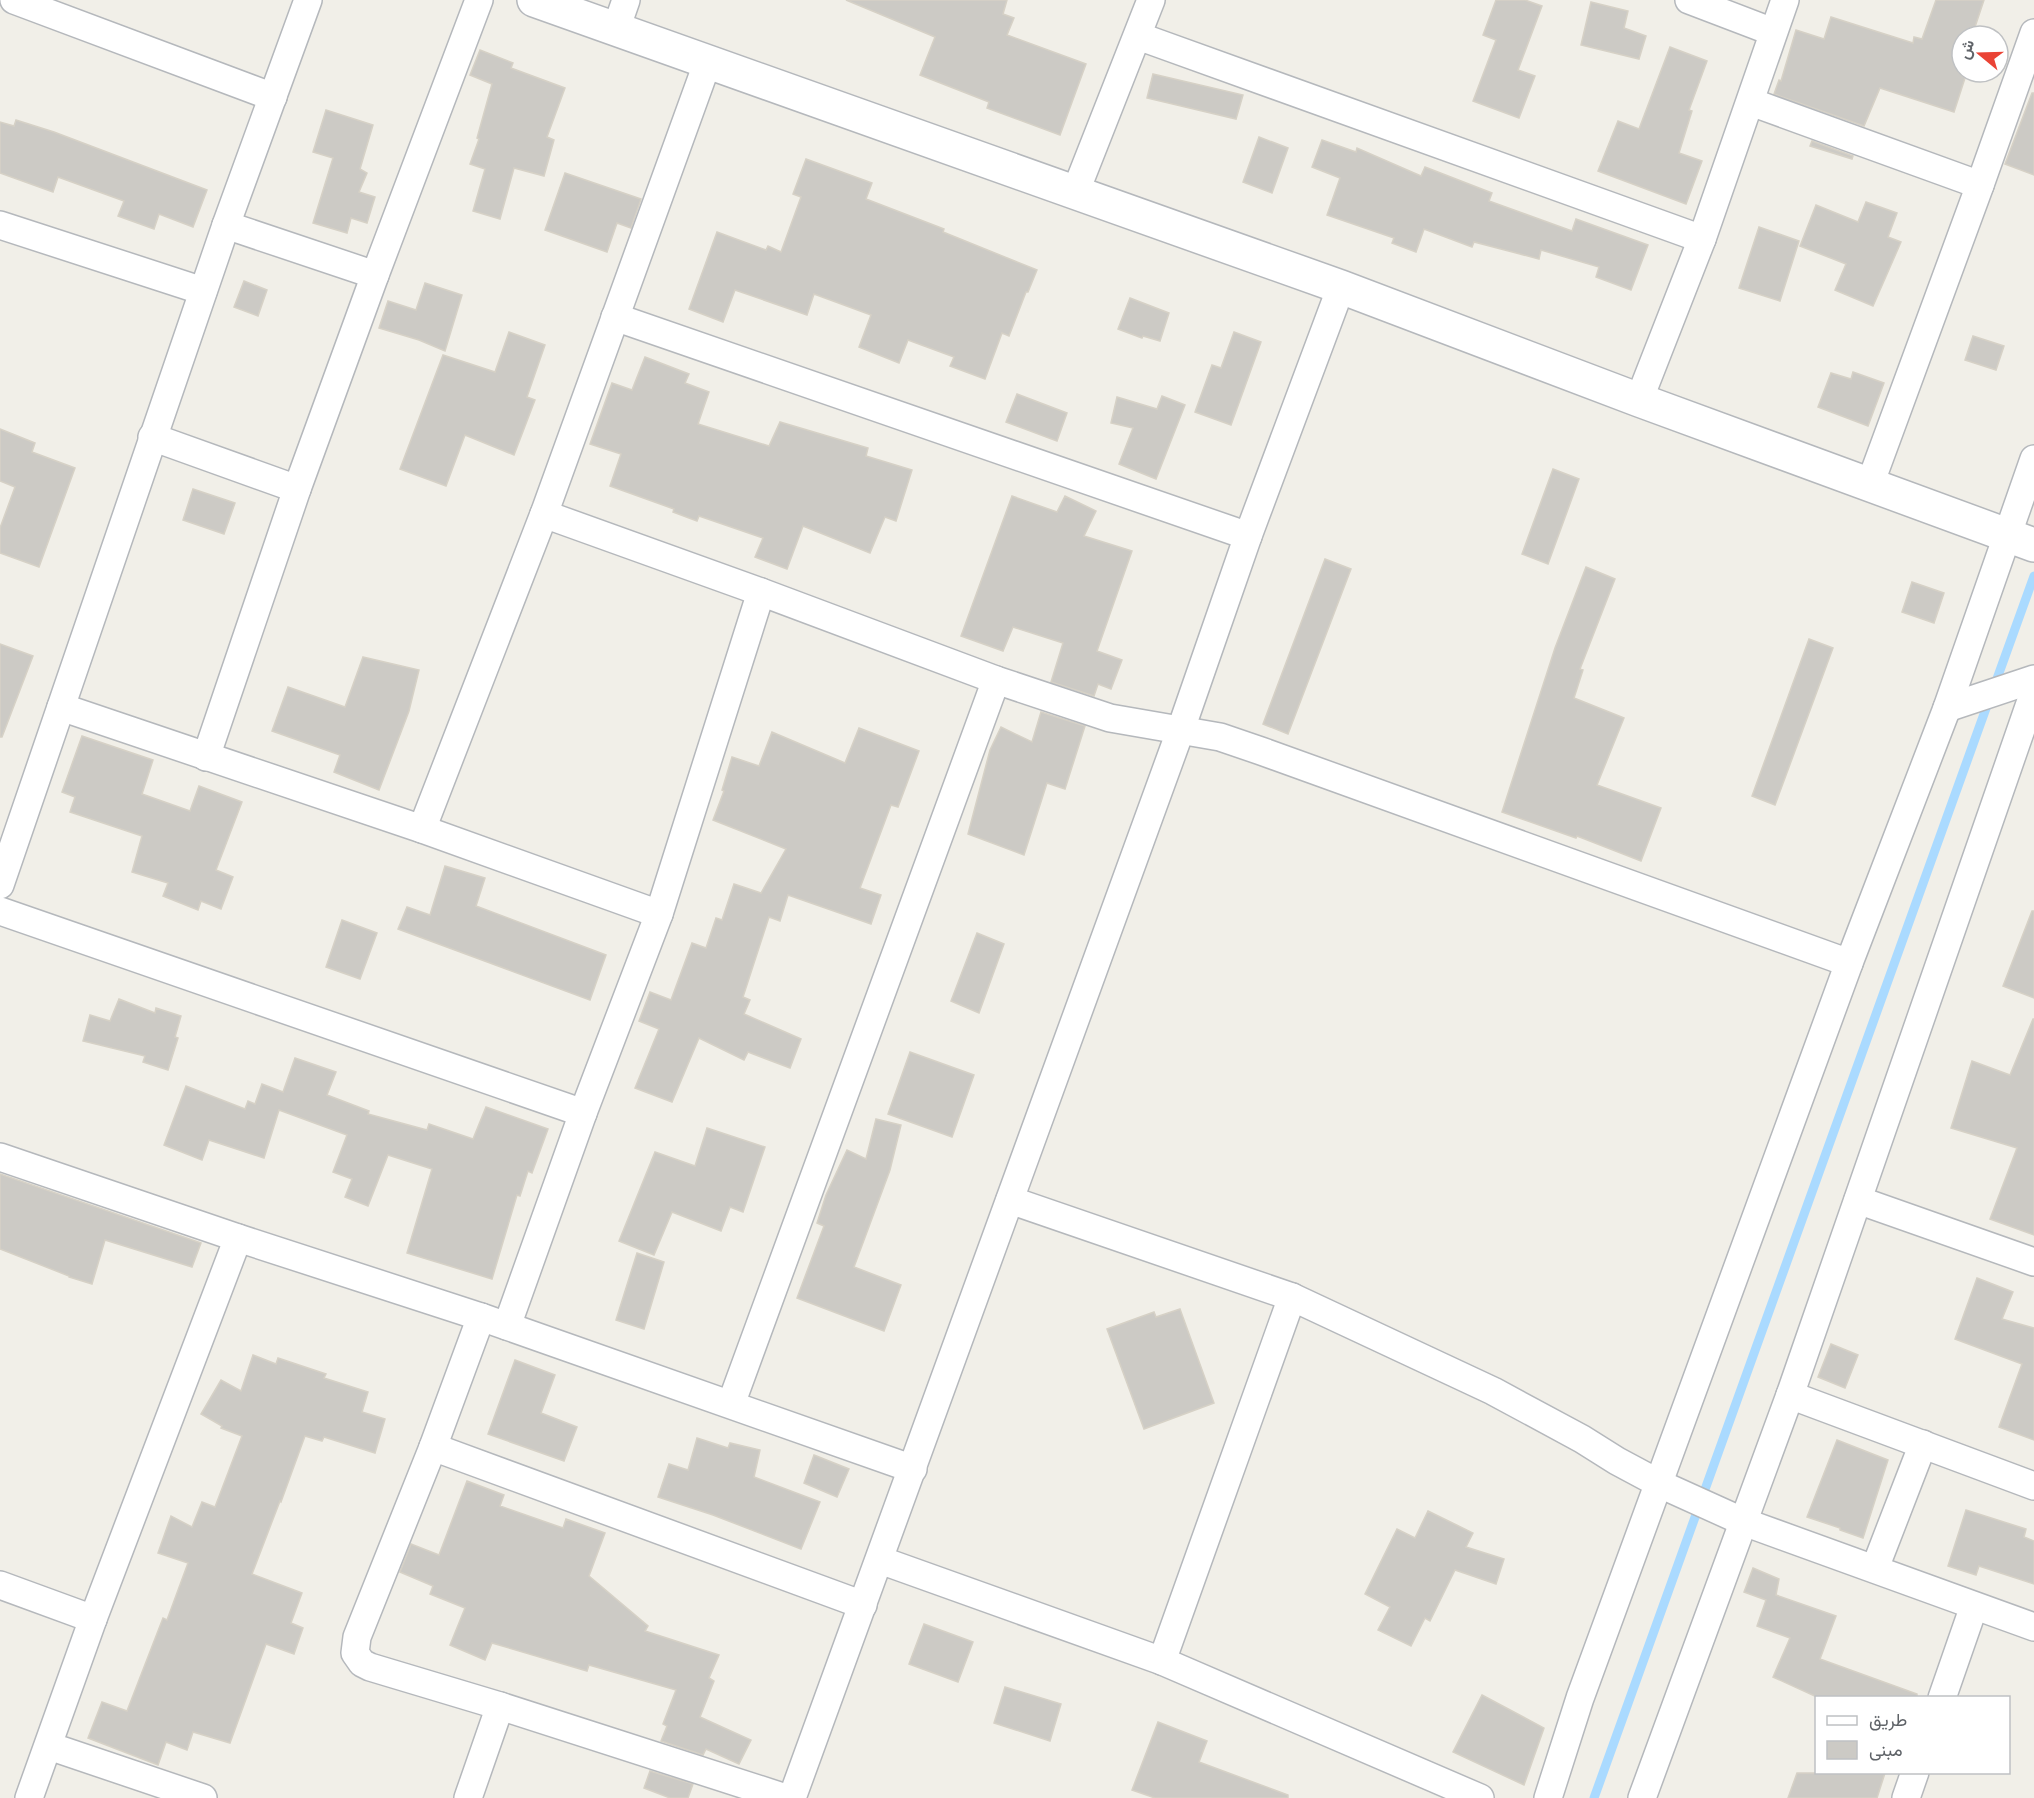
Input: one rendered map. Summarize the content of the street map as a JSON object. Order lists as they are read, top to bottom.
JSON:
{
  "legend": ["طريق", "مبنى"],
  "north": "left"
}
